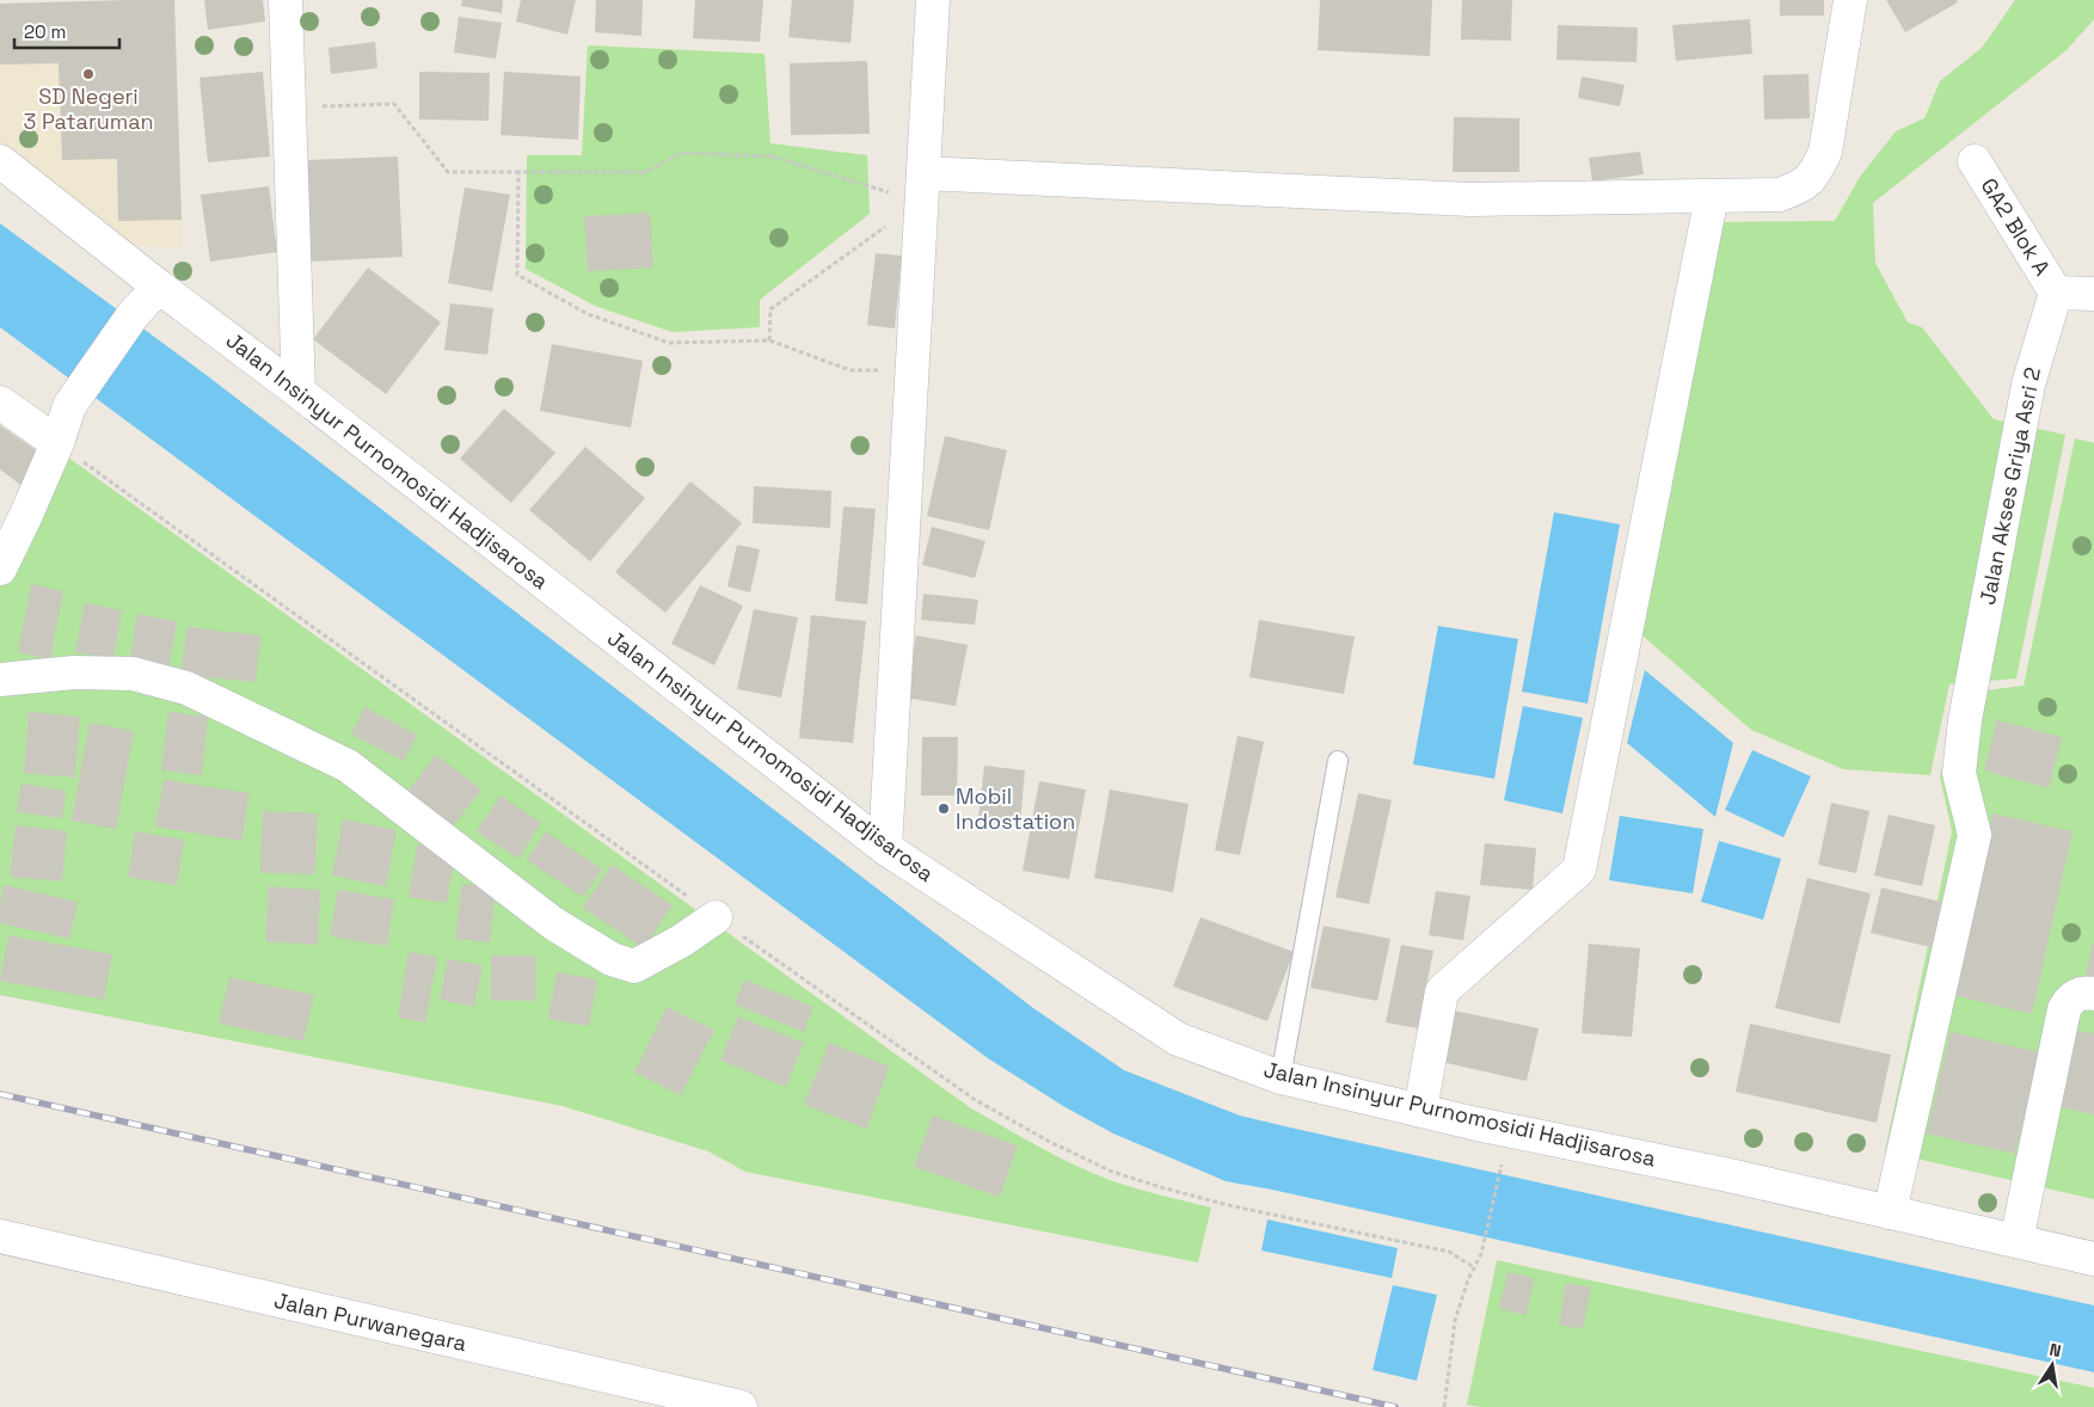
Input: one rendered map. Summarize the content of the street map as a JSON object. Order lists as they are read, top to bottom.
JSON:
{
  "streets": {
    "street": [
      "GA2 Blok A",
      "Jalan Insinyur Purnomosidi Hadjisarosa",
      "Jalan Akses Griya Asri 2",
      "Jalan Purwanegara"
    ]
  },
  "crossings": [
    ["GA2 Blok A", "Jalan Akses Griya Asri 2"],
    ["Jalan Insinyur Purnomosidi Hadjisarosa", "Jalan Akses Griya Asri 2"]
  ],
  "places": ["SD Negeri 3 Pataruman", "Mobil Indostation"],
  "scale_bar": "20 m",
  "north": "top"
}
